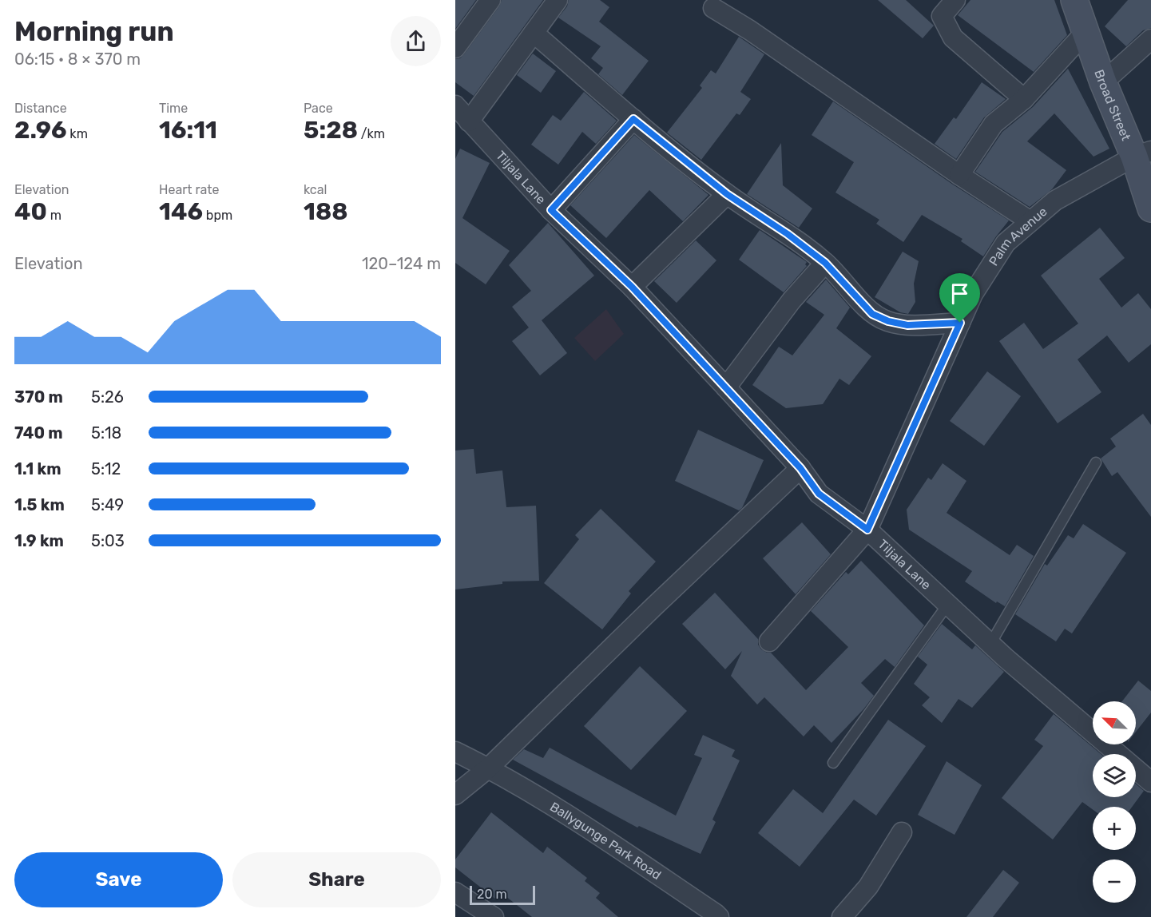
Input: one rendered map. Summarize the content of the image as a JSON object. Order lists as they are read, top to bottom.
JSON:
{
  "streets": {
    "street": [
      "Broad Street",
      "Tiljala Lane",
      "Palm Avenue",
      "Ballygunge Park Road"
    ]
  },
  "crossings": [
    ["Broad Street", "Palm Avenue"],
    ["Tiljala Lane", "Palm Avenue"]
  ],
  "scale_bar": "20 m",
  "north": "top left",
  "page": {
    "heading": ["Morning run", "06:15 · 8 × 370 m"],
    "stats": [
      ["Distance", "2.96 km"],
      ["Time", "16:11"],
      ["Pace", "5:28 /km"],
      ["Elevation", "40 m"],
      ["Heart rate", "146 bpm"],
      ["kcal", "188"]
    ],
    "chart": ["Elevation", "120–124 m"],
    "list": [
      {
        "name": "370 m",
        "note": "5:26"
      },
      {
        "name": "740 m",
        "note": "5:18"
      },
      {
        "name": "1.1 km",
        "note": "5:12"
      },
      {
        "name": "1.5 km",
        "note": "5:49"
      },
      {
        "name": "1.9 km",
        "note": "5:03"
      }
    ],
    "map_buttons": ["+", "−"],
    "buttons": ["Save", "Share"],
    "scale": "20 m"
  }
}
